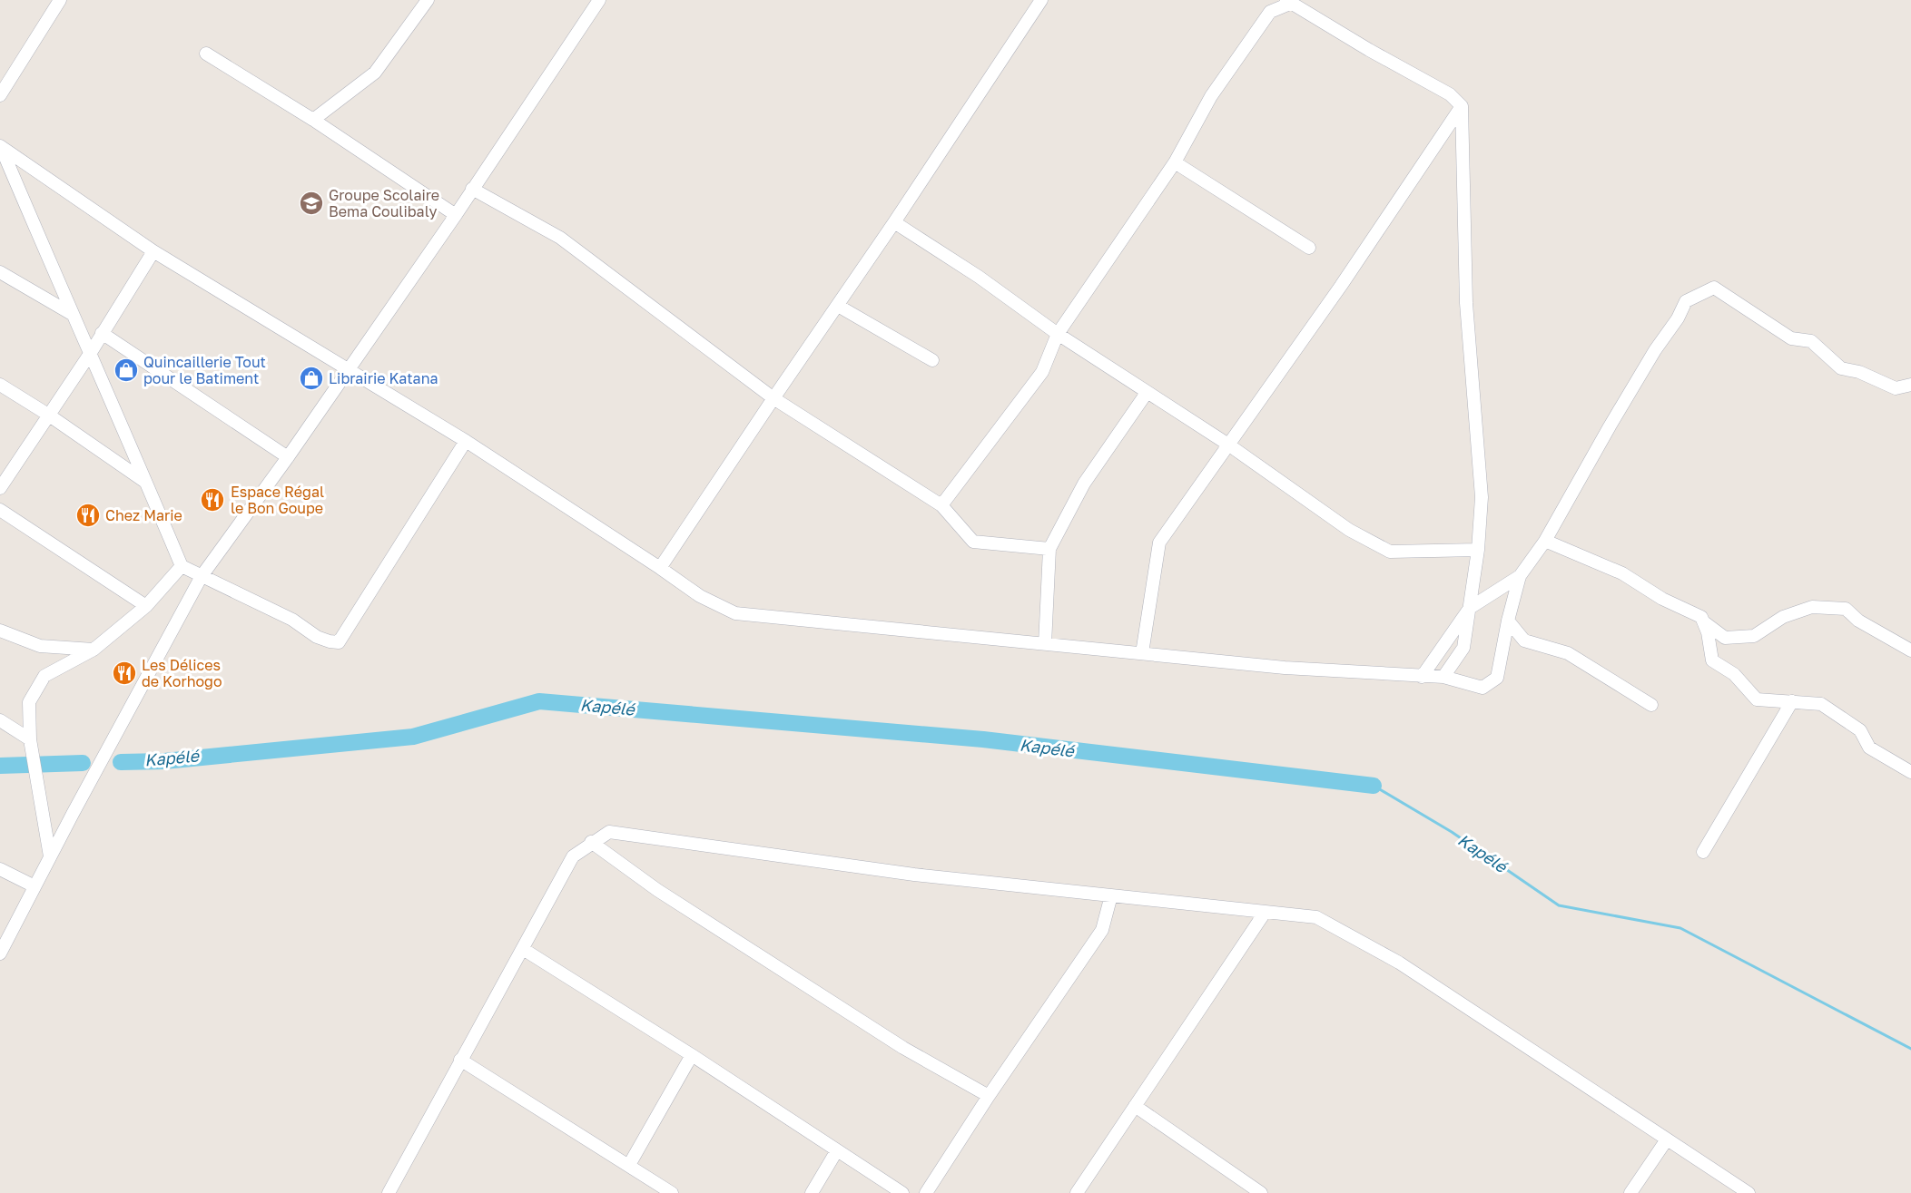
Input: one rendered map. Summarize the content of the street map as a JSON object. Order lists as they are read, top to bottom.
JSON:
{
  "water": ["Kapélé"],
  "places": {
    "school or university": ["Groupe Scolaire Bema Coulibaly"],
    "shop": ["Quincaillerie Tout pour le Batiment", "Librairie Katana"],
    "restaurant": ["Espace Régal le Bon Goupe", "Chez Marie", "Les Délices de Korhogo"]
  }
}
